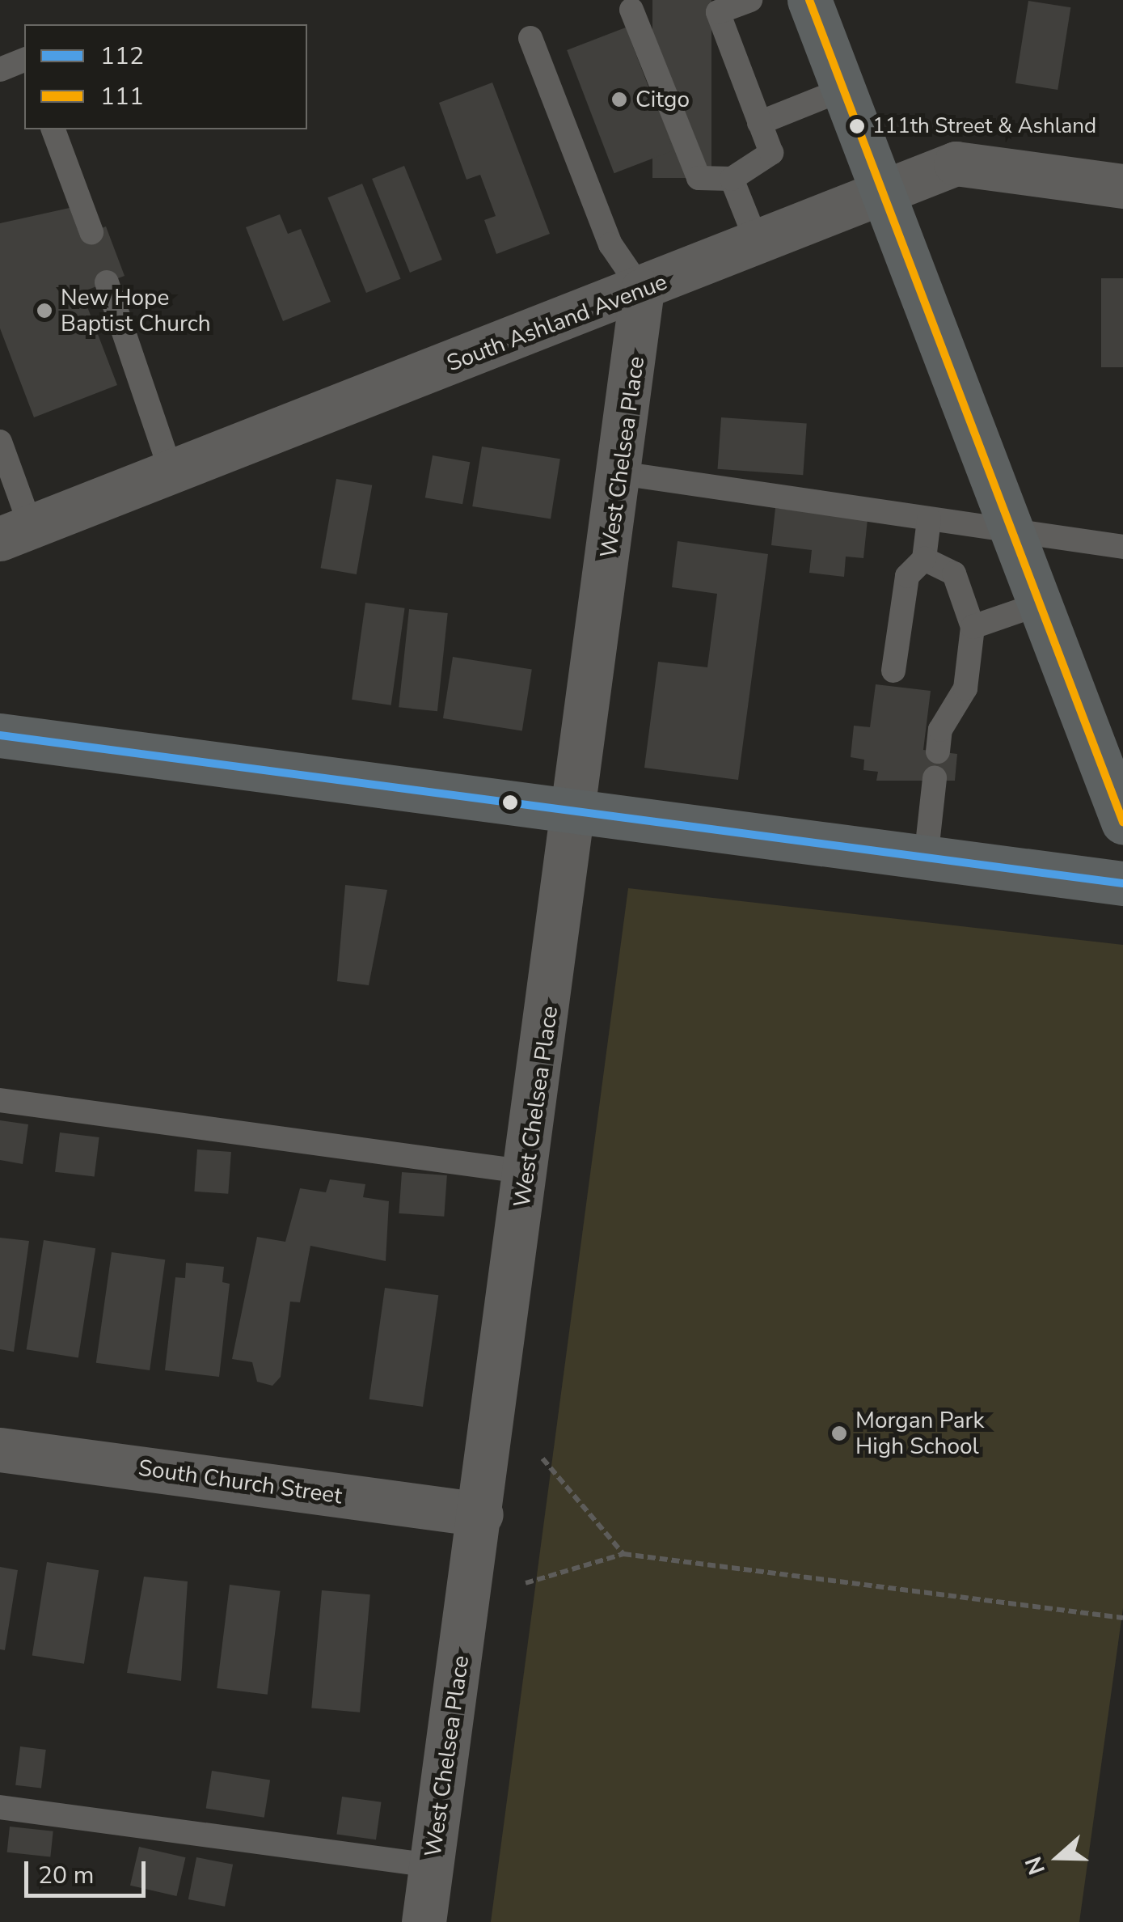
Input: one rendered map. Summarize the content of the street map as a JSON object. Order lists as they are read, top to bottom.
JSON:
{
  "streets": {
    "street": ["South Ashland Avenue", "West Chelsea Place", "South Church Street"]
  },
  "crossings": [
    ["South Ashland Avenue", "West Chelsea Place"],
    ["West Chelsea Place", "South Church Street"]
  ],
  "places": [
    "Citgo",
    "111th Street & Ashland",
    "New Hope Baptist Church",
    "Morgan Park High School"
  ],
  "lines": ["transit line 111", "transit line 112"],
  "legend": ["112", "111"],
  "scale_bar": "20 m",
  "north": "left"
}
